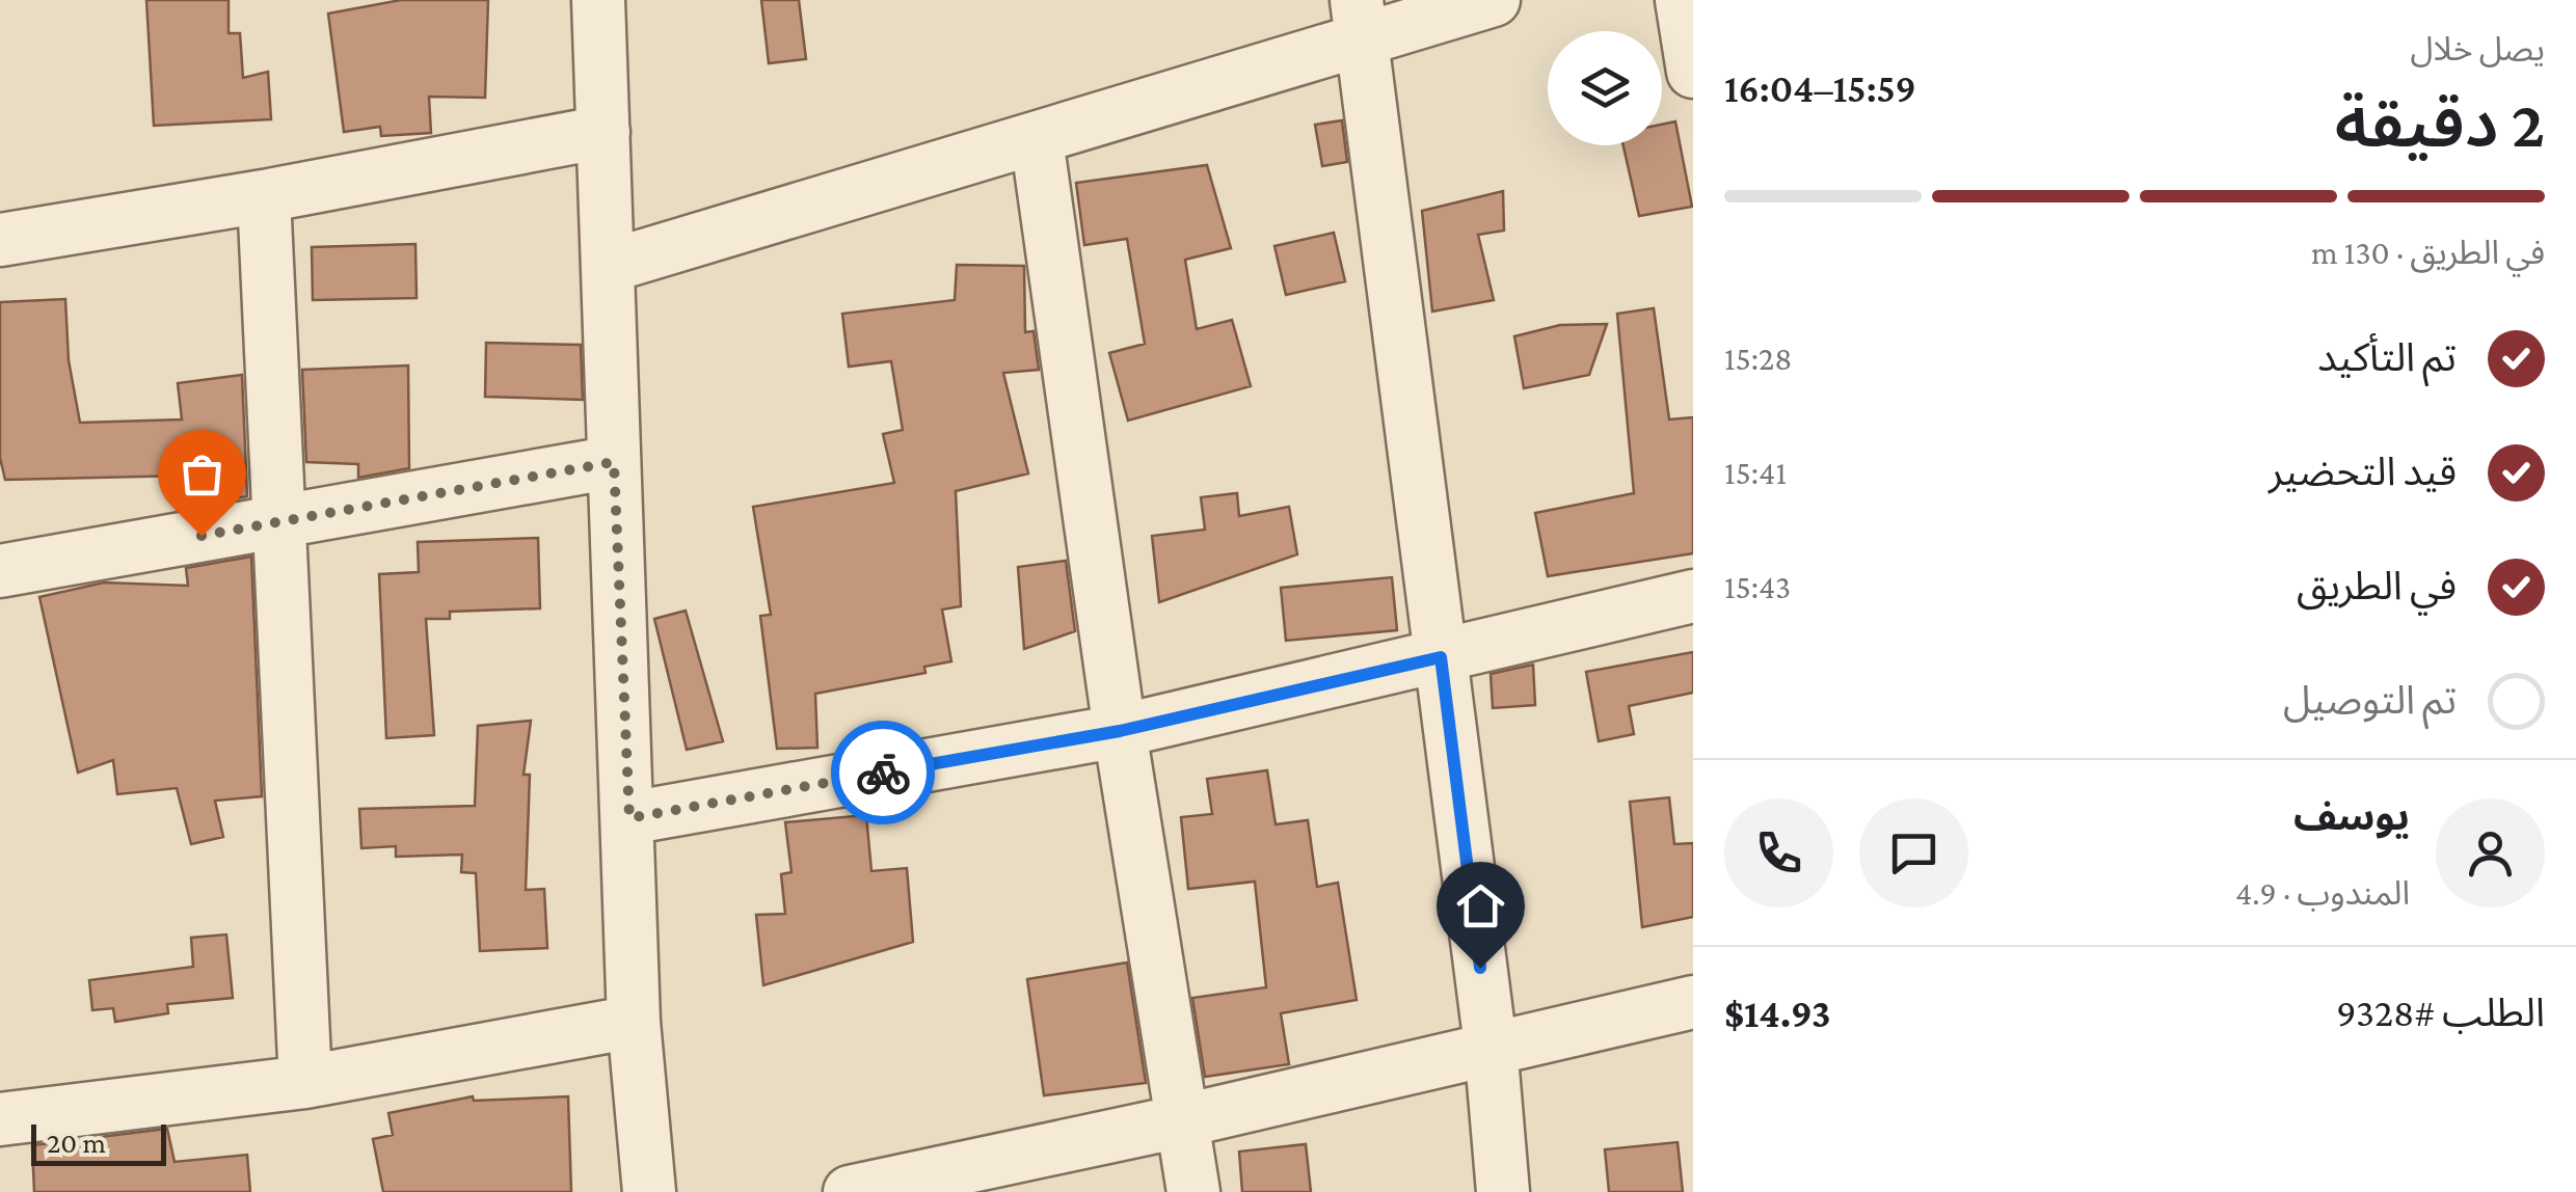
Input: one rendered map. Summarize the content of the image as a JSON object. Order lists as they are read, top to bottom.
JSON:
{
  "scale_bar": "20 m",
  "page": {
    "heading": ["2 دقيقة", "يصل خلال", "15:59–16:04"],
    "panel": [
      "يوسف",
      "المندوب · 4.9",
      "الطلب #9328",
      "$14.93"
    ],
    "bar": "في الطريق · 130 m",
    "list": [
      ["تم التأكيد", "15:28"],
      ["قيد التحضير", "15:41"],
      ["في الطريق", "15:43"],
      "تم التوصيل"
    ],
    "scale": "20 m"
  }
}
